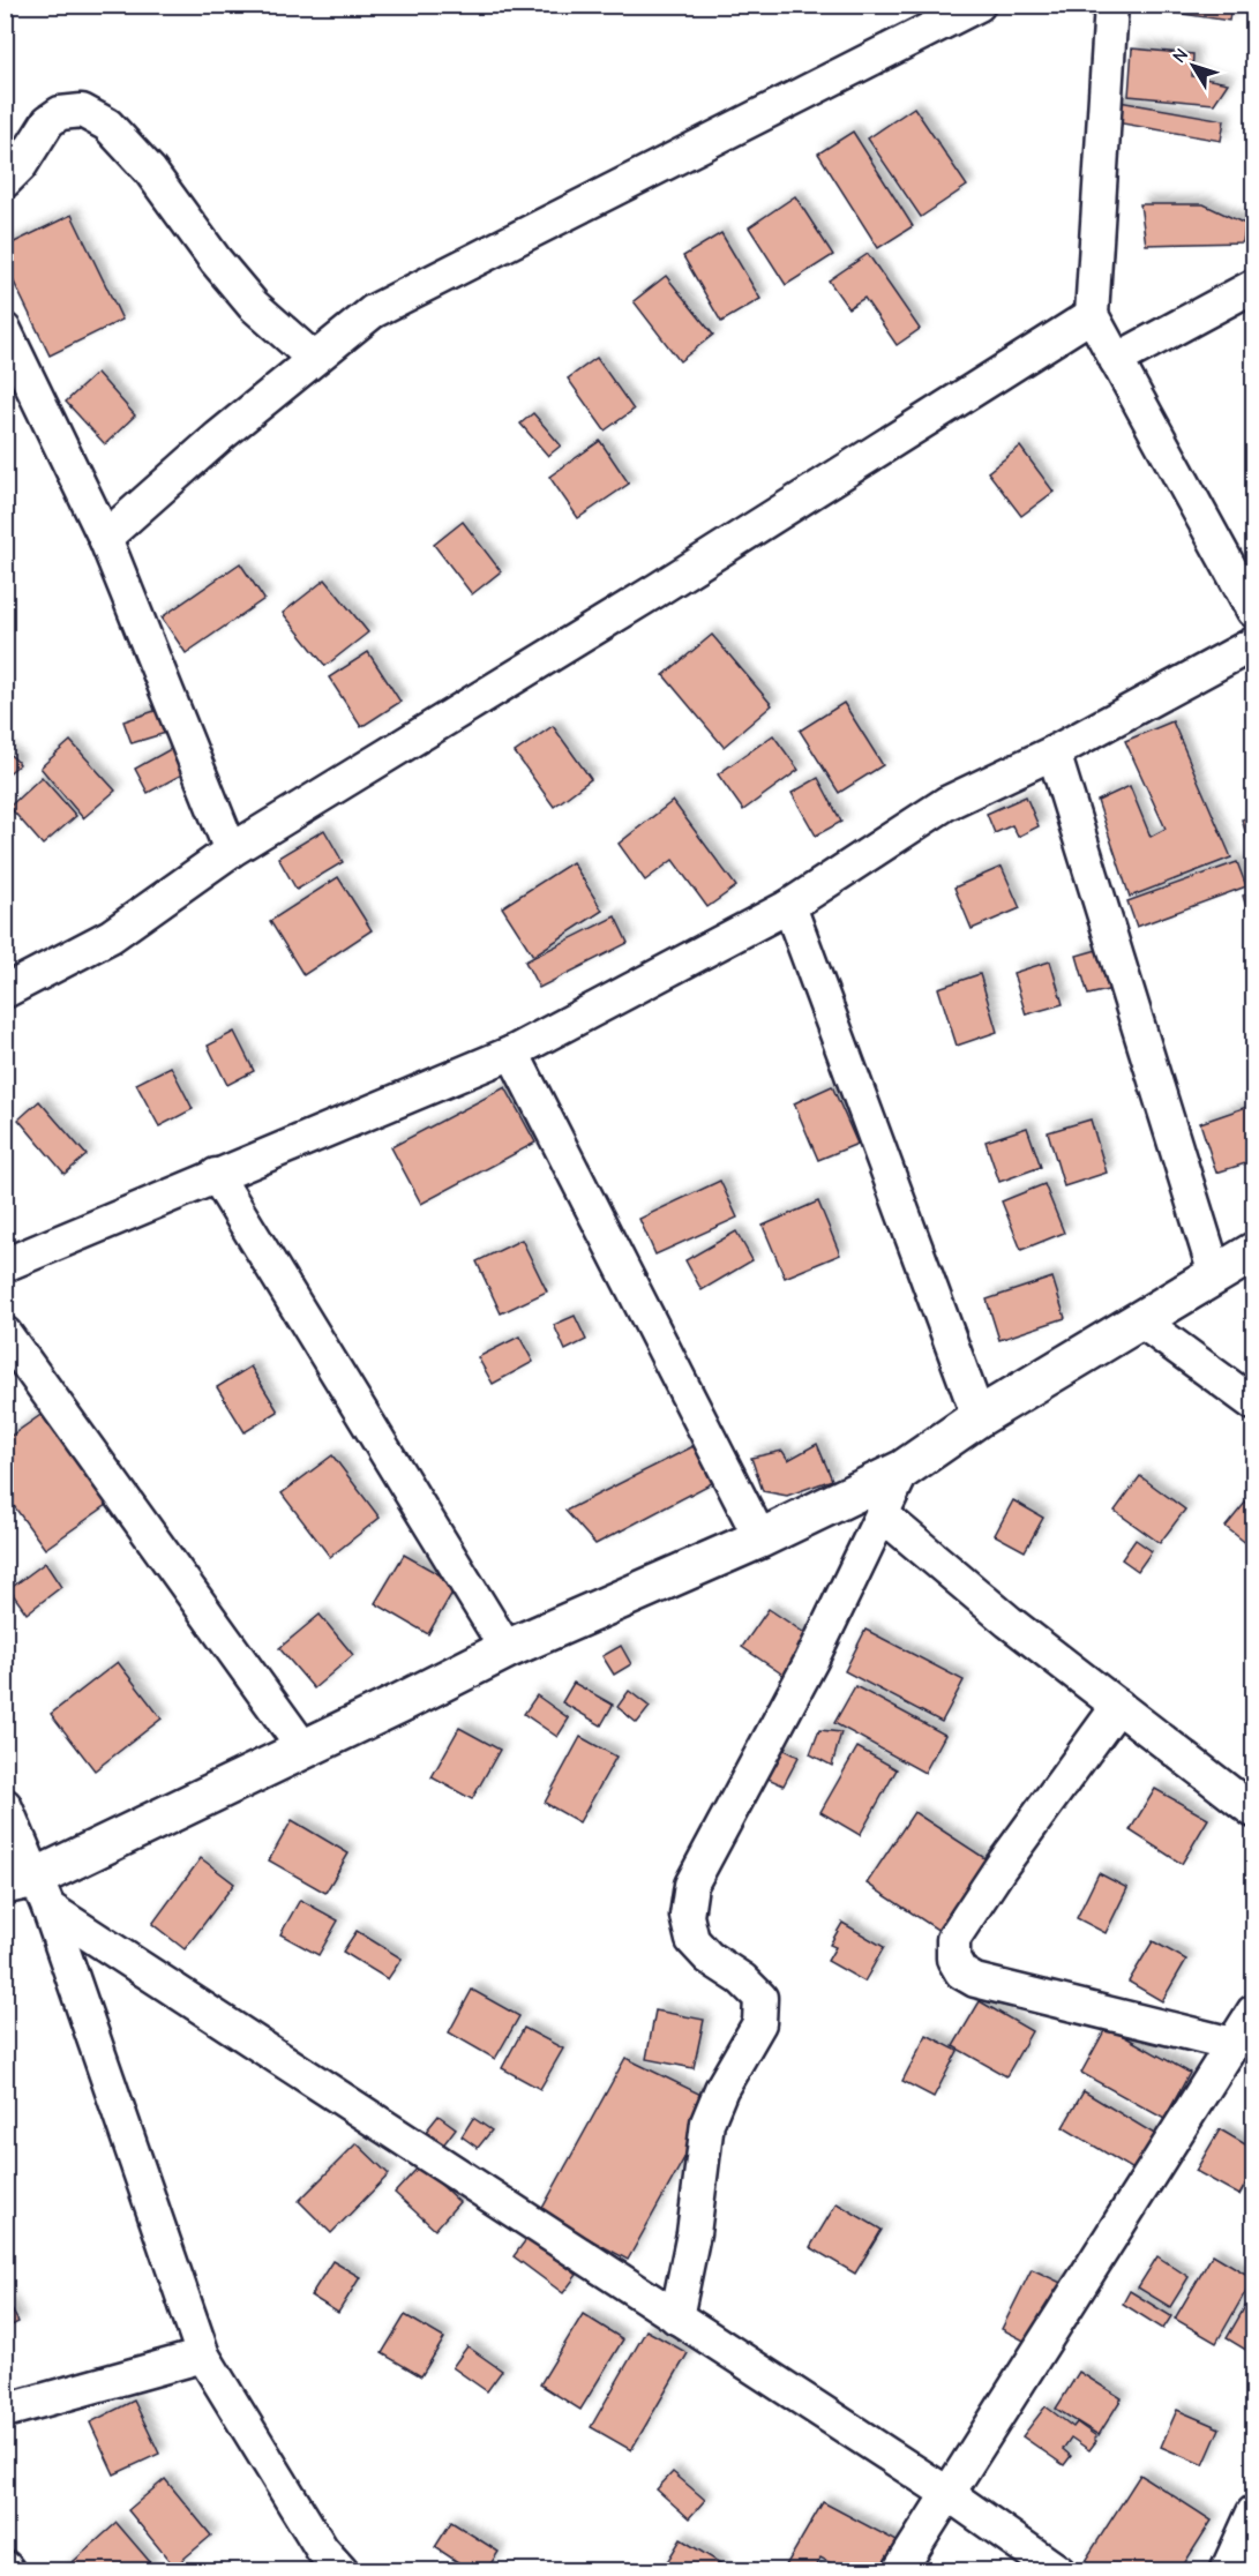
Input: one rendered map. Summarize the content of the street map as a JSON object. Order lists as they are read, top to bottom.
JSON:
{
  "north": "top left"
}
